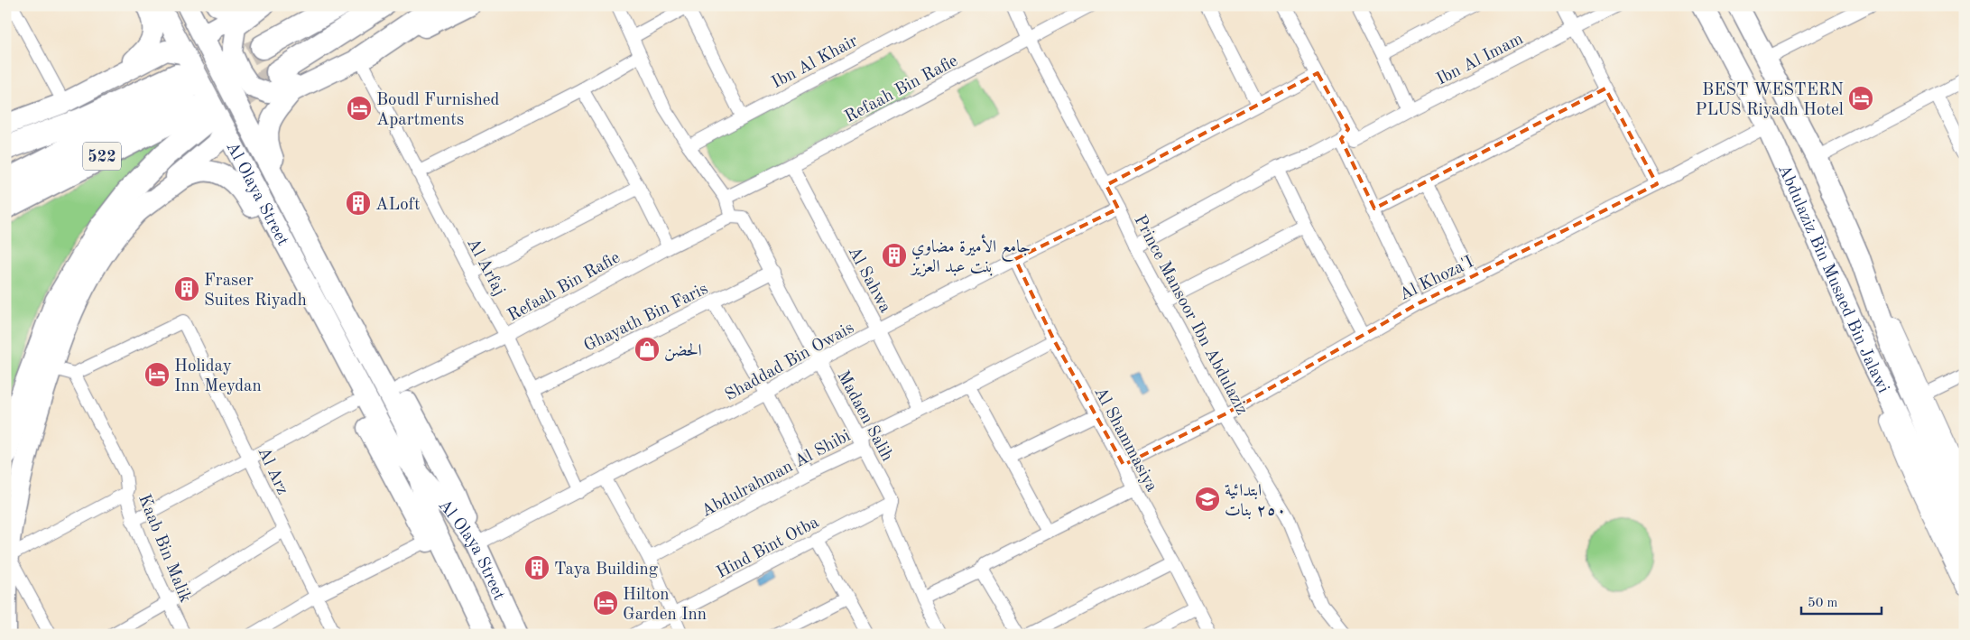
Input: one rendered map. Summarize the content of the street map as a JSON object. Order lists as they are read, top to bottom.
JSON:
{
  "streets": {
    "highway": ["522"],
    "main road": ["Al Olaya Street", "Abdulaziz Bin Musaed Bin Jalawi"],
    "street": [
      "Ibn Al Imam",
      "Ibn Al Khair",
      "Refaah Bin Rafie",
      "Al Arfaj",
      "Al Khoza'I",
      "Al Sahwa",
      "Prince Mansoor Ibn Abdulaziz",
      "Ghayath Bin Faris",
      "Shaddad Bin Owais",
      "Madaen Salih",
      "Al Shammasiya",
      "Al Arz",
      "Abdulrahman Al Shibi",
      "Hind Bint Otba",
      "Kaab Bin Malik"
    ]
  },
  "crossings": [
    ["Ibn Al Khair", "Madaen Salih"],
    ["Refaah Bin Rafie", "Al Arfaj"],
    ["Refaah Bin Rafie", "Al Sahwa"],
    ["Refaah Bin Rafie", "Prince Mansoor Ibn Abdulaziz"],
    ["Refaah Bin Rafie", "Madaen Salih"],
    ["522", "Al Olaya Street"],
    ["Al Olaya Street", "Shaddad Bin Owais"],
    ["Al Arfaj", "Ghayath Bin Faris"],
    ["Al Arfaj", "Shaddad Bin Owais"],
    ["Al Khoza'I", "Abdulaziz Bin Musaed Bin Jalawi"],
    ["Al Khoza'I", "Prince Mansoor Ibn Abdulaziz"],
    ["Al Khoza'I", "Al Shammasiya"],
    ["Al Sahwa", "Shaddad Bin Owais"],
    ["Al Sahwa", "Abdulrahman Al Shibi"],
    ["Prince Mansoor Ibn Abdulaziz", "Shaddad Bin Owais"],
    ["Ghayath Bin Faris", "Madaen Salih"],
    ["Shaddad Bin Owais", "Madaen Salih"],
    ["Shaddad Bin Owais", "Al Shammasiya"],
    ["Madaen Salih", "Abdulrahman Al Shibi"],
    ["Madaen Salih", "Hind Bint Otba"],
    ["Al Shammasiya", "Abdulrahman Al Shibi"],
    ["Al Arz", "Kaab Bin Malik"]
  ],
  "places": {
    "hotel": [
      "BEST WESTERN PLUS Riyadh Hotel",
      "Boudl Furnished Apartments",
      "Holiday Inn Meydan",
      "Hilton Garden Inn"
    ],
    "building": [
      "ALoft",
      "جامع الأميرة مضاوي بنت عبد العزيز",
      "Fraser Suites Riyadh",
      "Taya Building"
    ],
    "shop": ["الحضن"],
    "school or university": ["ابتدائية ٢٥٠ بنات"]
  },
  "scale_bar": "50 m"
}
